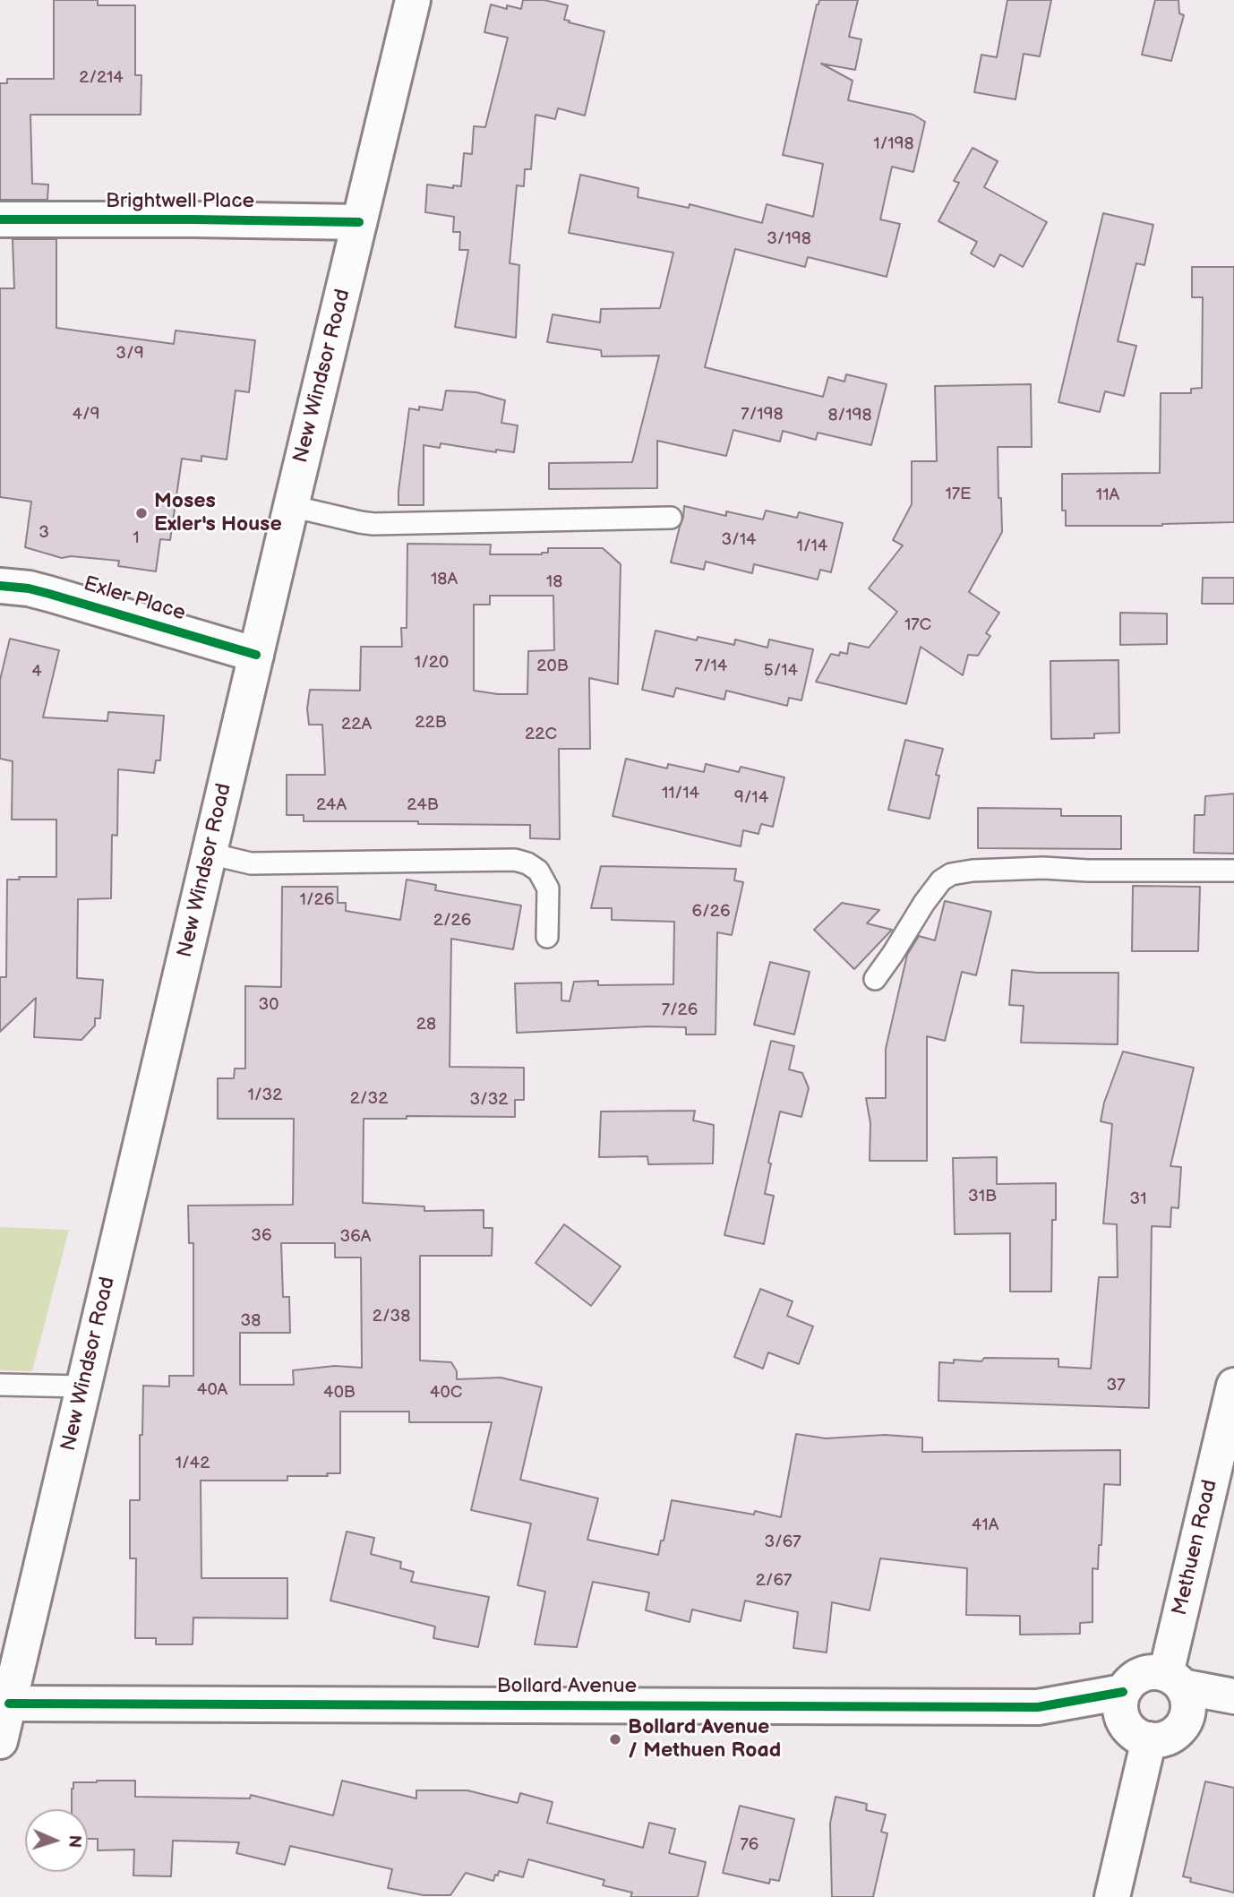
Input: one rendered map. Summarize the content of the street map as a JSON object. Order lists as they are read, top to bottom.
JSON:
{
  "streets": {
    "street": [
      "Brightwell Place",
      "New Windsor Road",
      "Exler Place",
      "Methuen Road",
      "Bollard Avenue"
    ]
  },
  "crossings": [
    ["Brightwell Place", "New Windsor Road"],
    ["New Windsor Road", "Exler Place"],
    ["New Windsor Road", "Bollard Avenue"],
    ["Methuen Road", "Bollard Avenue"]
  ],
  "places": ["Moses Exler's House", "Bollard Avenue / Methuen Road"],
  "house_numbers": [
    "2/214",
    "1/198",
    "3/198",
    "3/9",
    "4/9",
    "7/198",
    "8/198",
    "17E",
    "11A",
    "3",
    "1",
    "3/14",
    "1/14",
    "18A",
    "18",
    "17C",
    "1/20",
    "20B",
    "7/14",
    "5/14",
    "4",
    "22B",
    "22A",
    "22C",
    "11/14",
    "9/14",
    "24A",
    "24B",
    "1/26",
    "6/26",
    "2/26",
    "30",
    "7/26",
    "28",
    "1/32",
    "2/32",
    "3/32",
    "31B",
    "31",
    "36",
    "36A",
    "2/38",
    "38",
    "37",
    "40A",
    "40B",
    "40C",
    "1/42",
    "41A",
    "3/67",
    "2/67",
    "76"
  ],
  "north": "right"
}
